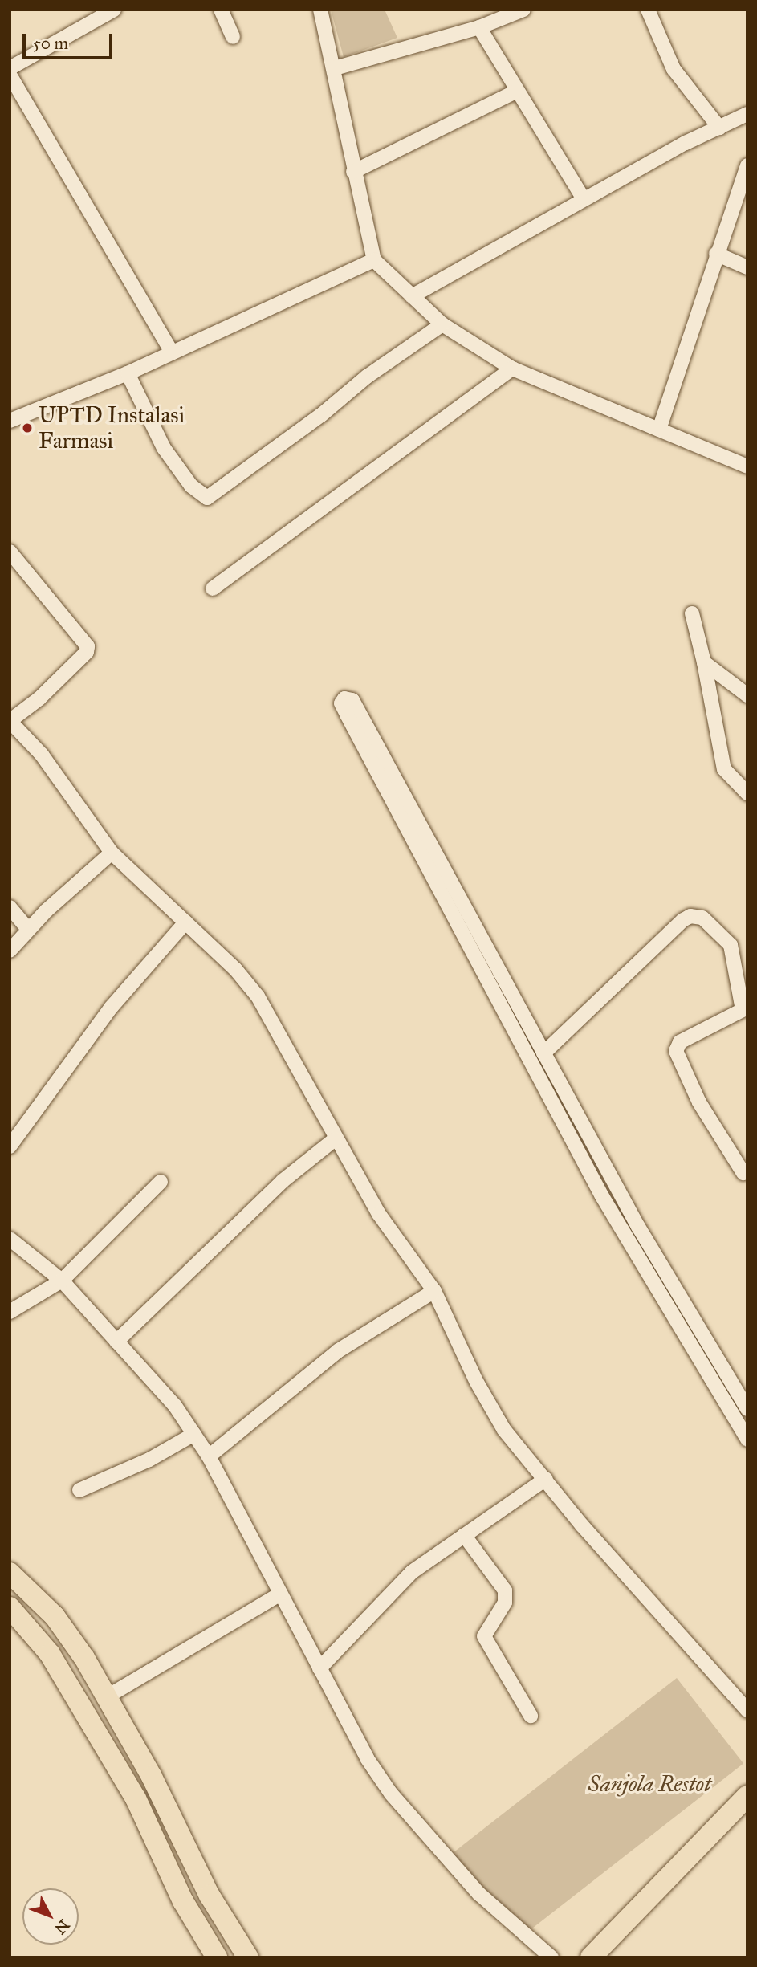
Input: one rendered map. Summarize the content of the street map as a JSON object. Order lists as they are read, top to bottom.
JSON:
{
  "parks": ["Sanjola Restot"],
  "places": ["UPTD Instalasi Farmasi"],
  "scale_bar": "50 m",
  "north": "bottom right"
}
